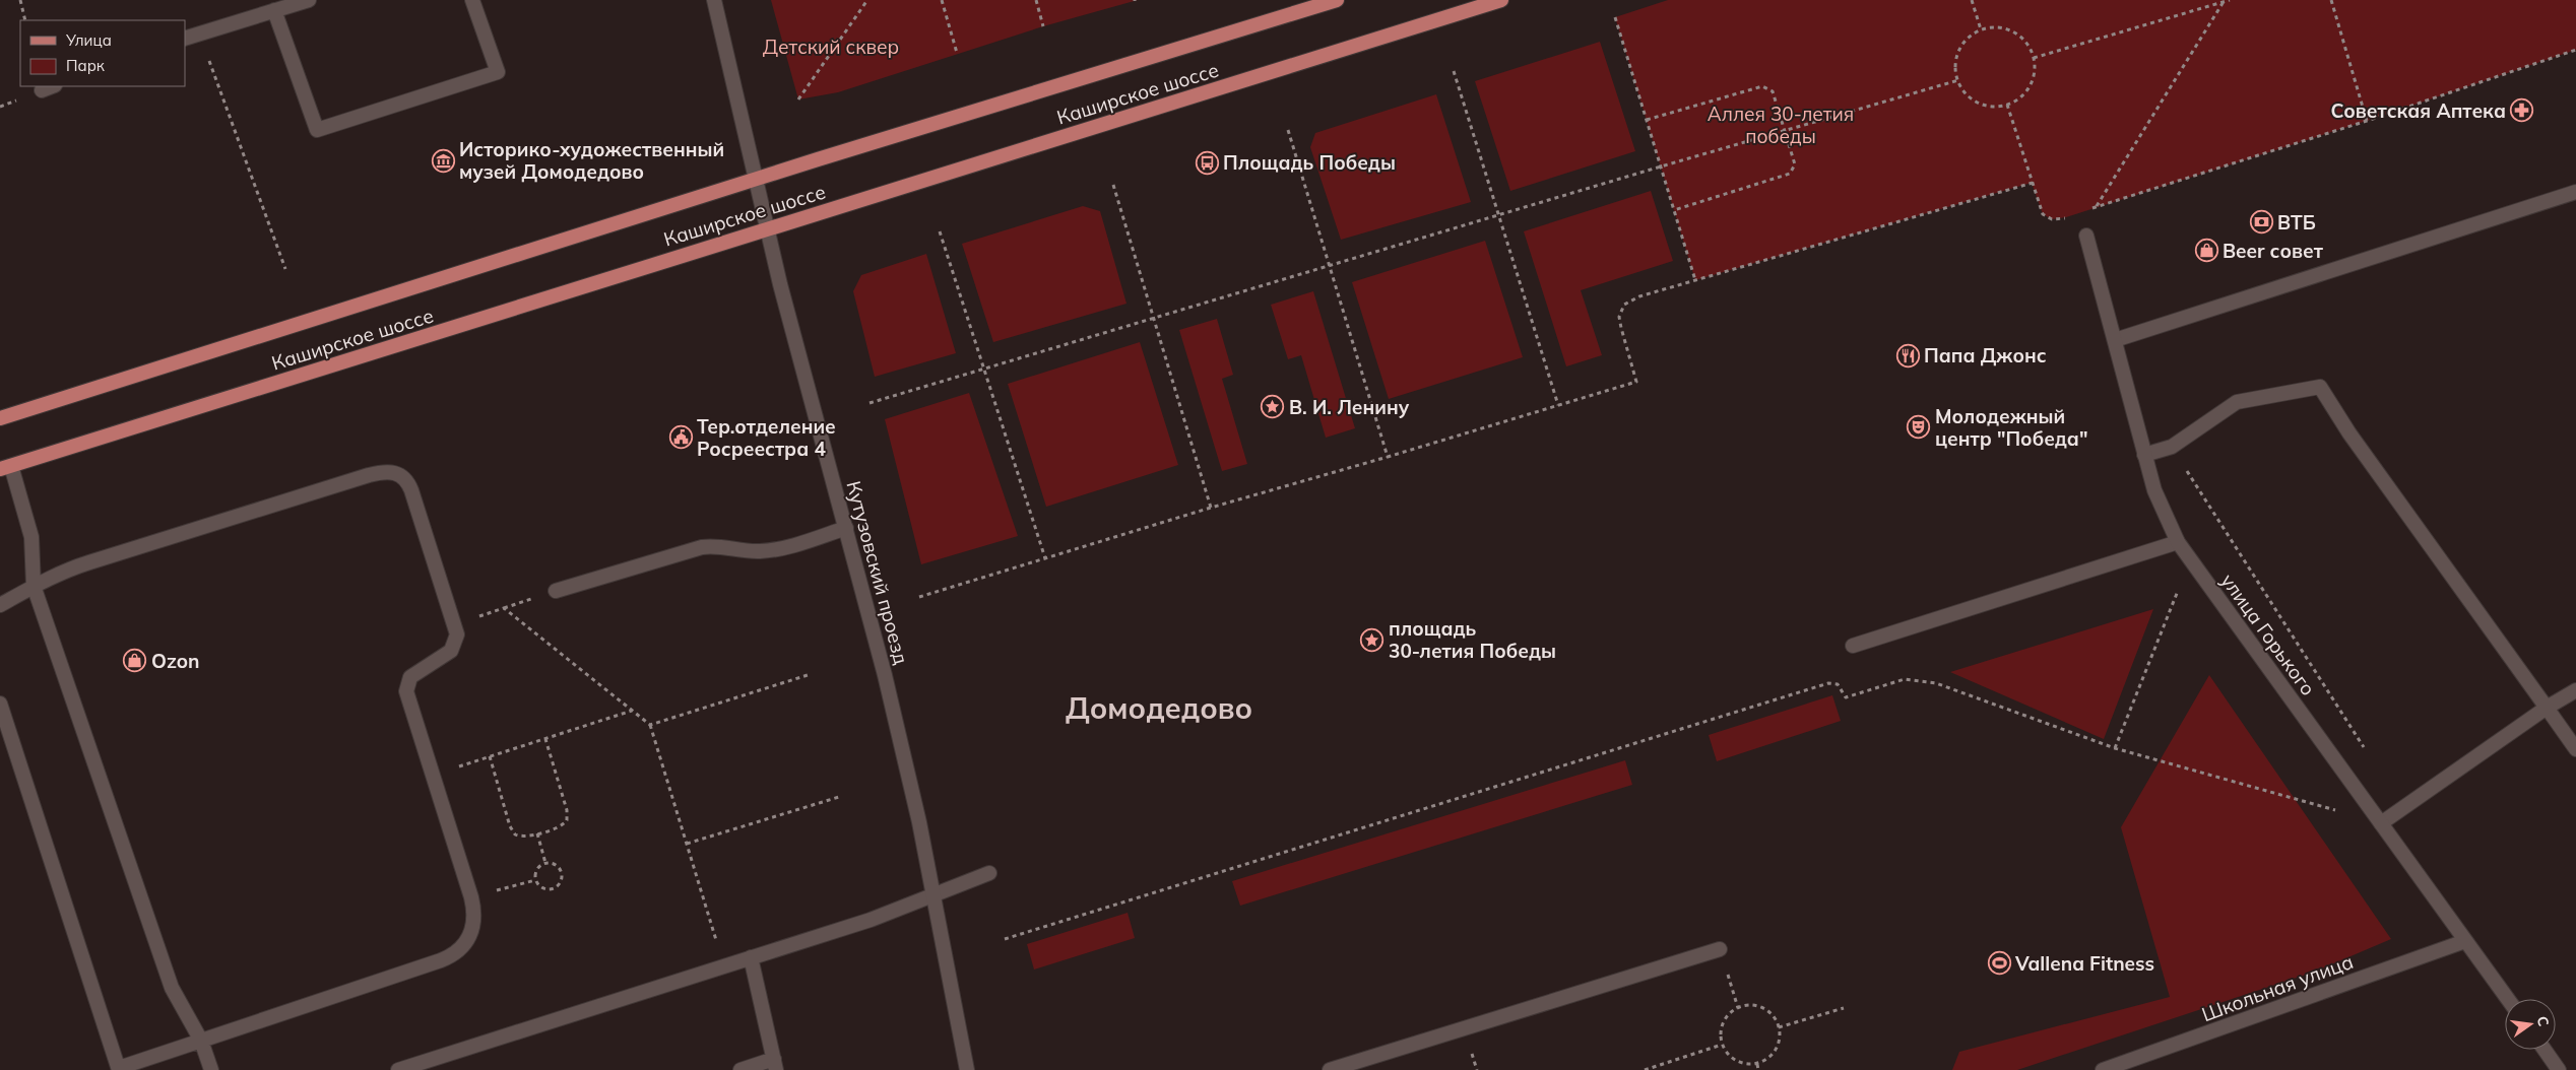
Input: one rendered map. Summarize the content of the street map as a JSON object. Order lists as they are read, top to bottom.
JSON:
{
  "streets": {
    "main road": ["Каширское шоссе"],
    "street": ["Кутузовский проезд", "улица Горького", "Школьная улица"]
  },
  "crossings": [
    ["Каширское шоссе", "Кутузовский проезд"],
    ["улица Горького", "Школьная улица"]
  ],
  "districts": ["Домодедово"],
  "parks": ["Детский сквер", "Аллея 30-летия победы"],
  "places": {
    "pharmacy": ["Советская Аптека"],
    "museum": ["Историко-художественный музей Домодедово"],
    "bus stop": ["Площадь Победы"],
    "bank": ["ВТБ"],
    "shop": ["Beer совет", "Ozon"],
    "restaurant": ["Папа Джонс"],
    "place": ["В. И. Ленину", "площадь 30-летия Победы"],
    "theatre": ["Молодежный центр \"Победа\""],
    "public building": ["Тер.отделение Росреестра 4"],
    "sports": ["Vallena Fitness"]
  },
  "legend": ["Улица", "Парк"],
  "north": "right"
}
